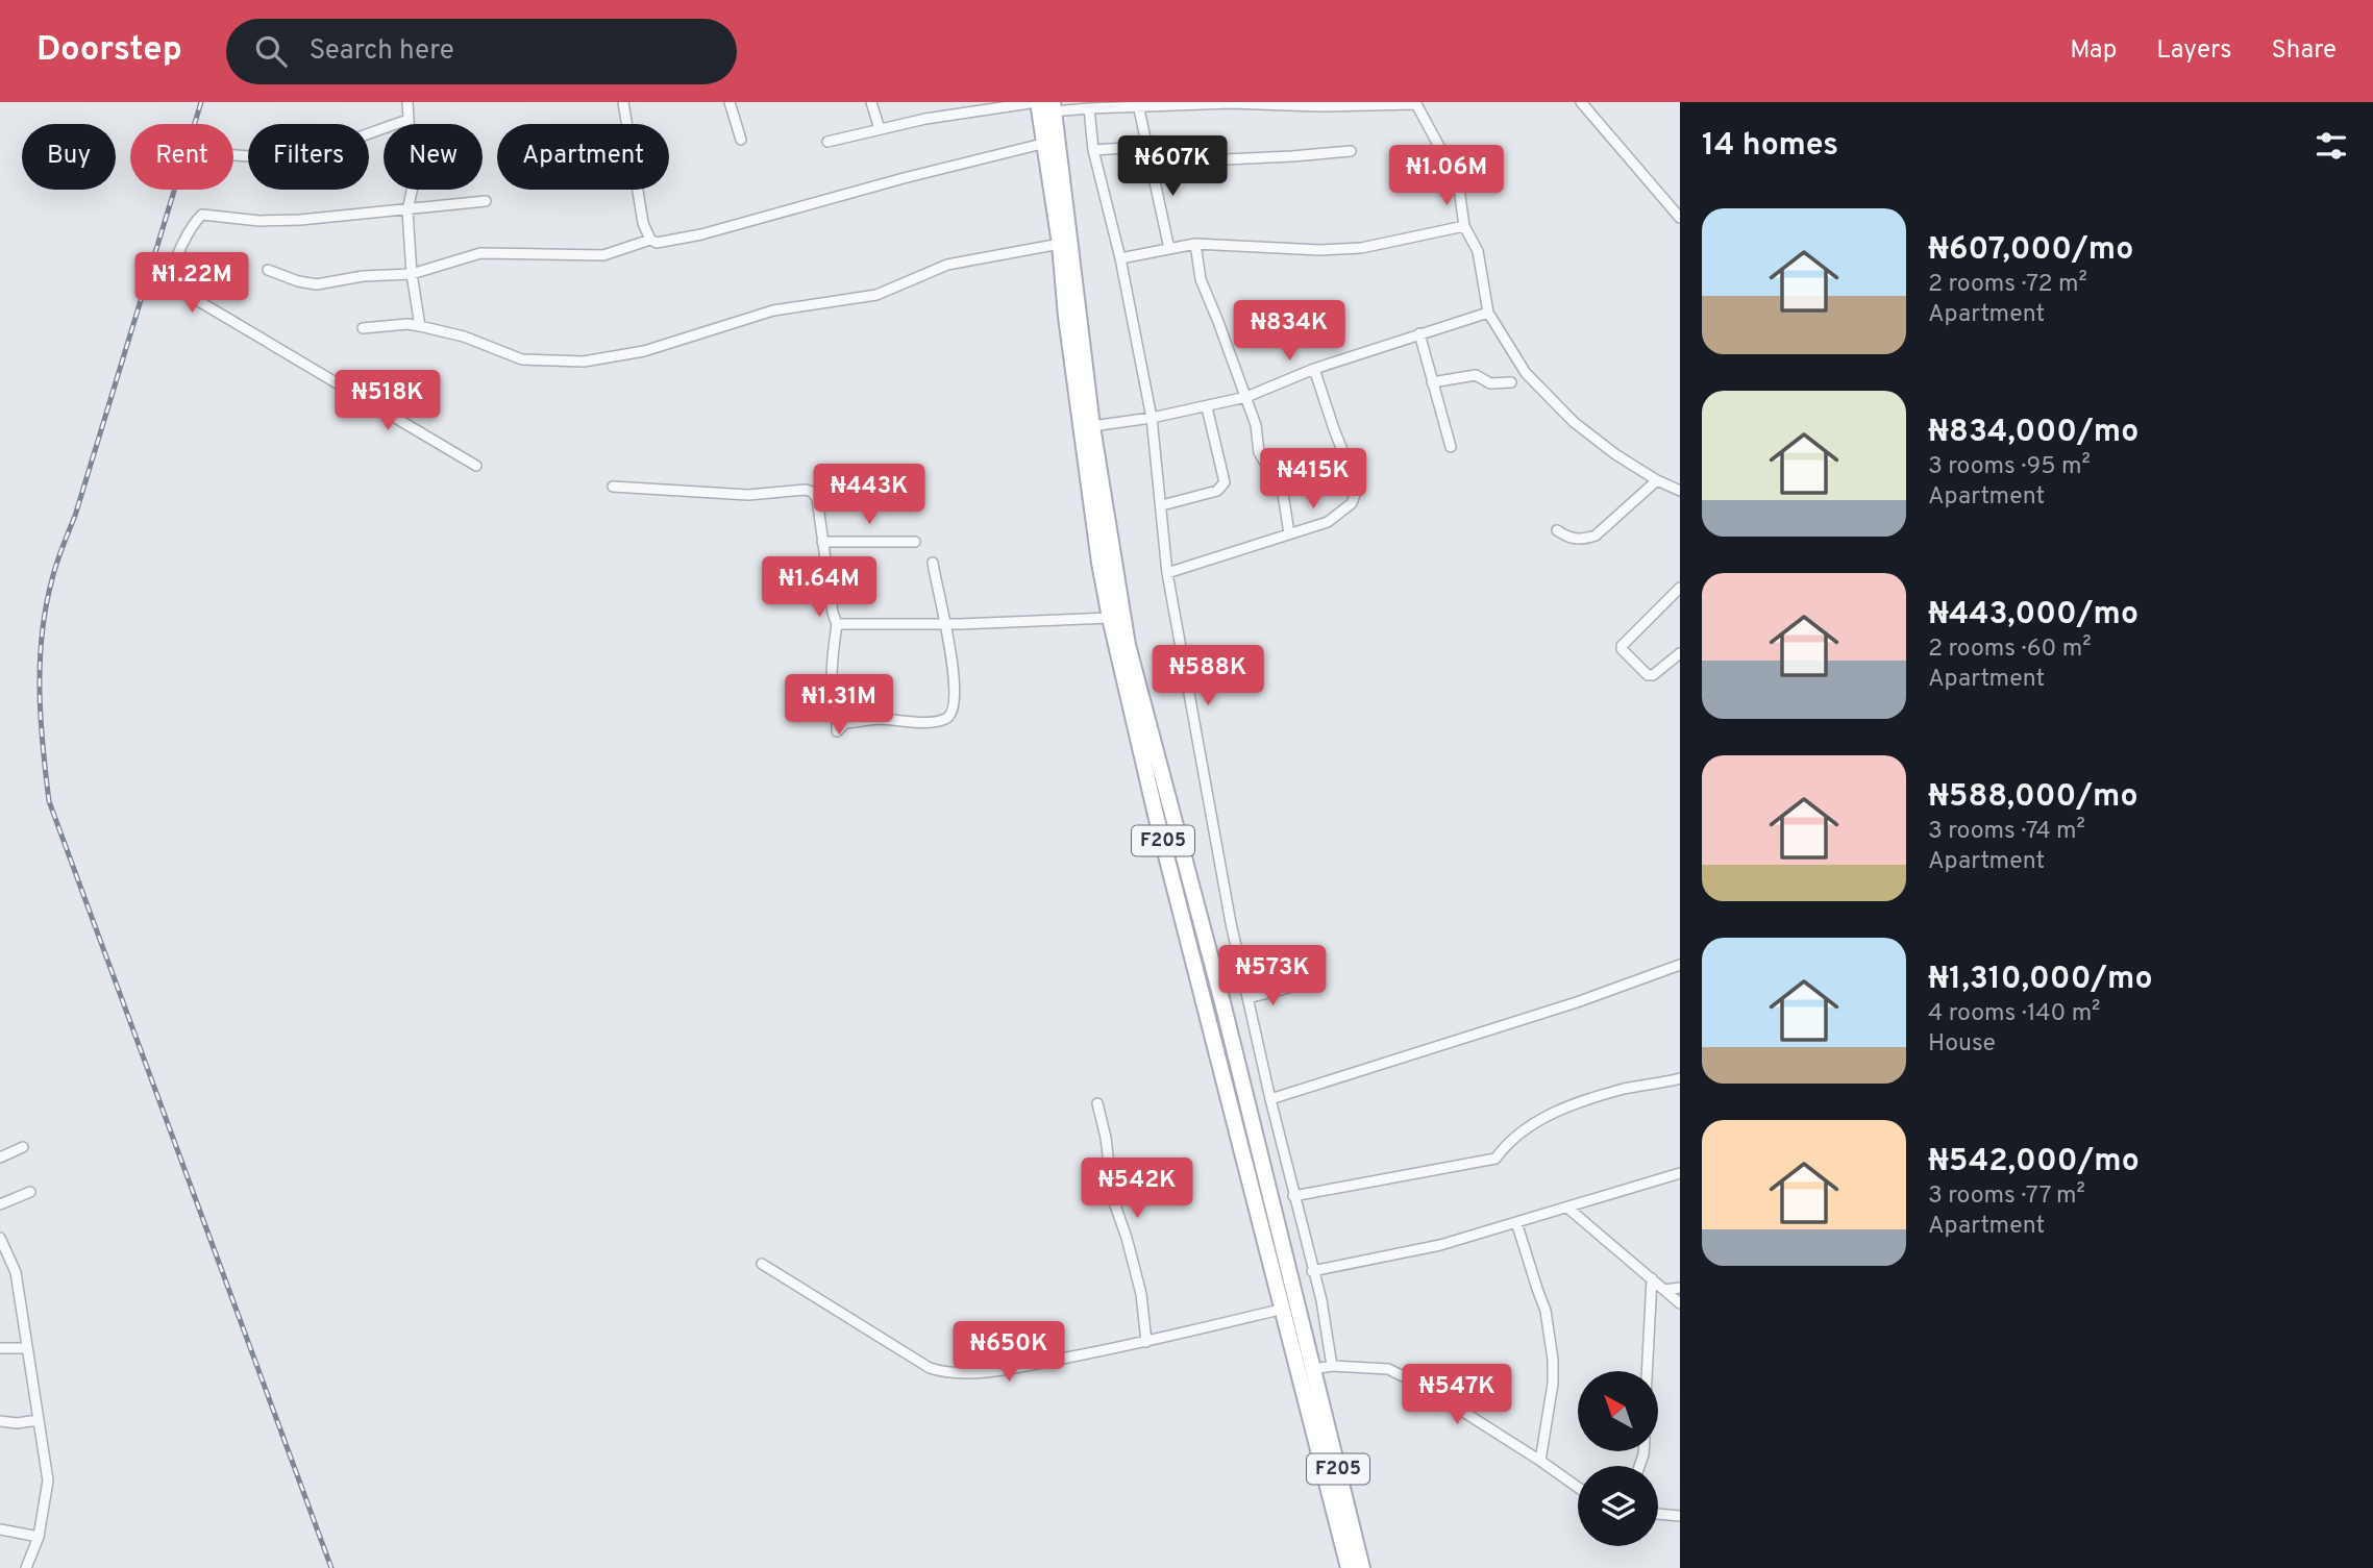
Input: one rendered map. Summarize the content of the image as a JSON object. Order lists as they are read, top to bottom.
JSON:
{
  "streets": {
    "main road": ["F205"]
  },
  "north": "top left",
  "page": {
    "header": "Doorstep",
    "search": "Search here",
    "nav": ["Map", "Layers", "Share"],
    "heading": "14 homes",
    "chip": [
      "Buy",
      "Rent",
      "Filters",
      "New",
      "Apartment"
    ],
    "price": [
      "₦607K",
      "₦1.06M",
      "₦1.22M",
      "₦834K",
      "₦518K",
      "₦415K",
      "₦443K",
      "₦1.64M",
      "₦588K",
      "₦1.31M",
      "₦573K",
      "₦542K",
      "₦650K",
      "₦547K"
    ],
    "list": [
      {
        "name": "₦607,000/mo",
        "note": "2 rooms · 72 m² · Apartment"
      },
      {
        "name": "₦834,000/mo",
        "note": "3 rooms · 95 m² · Apartment"
      },
      {
        "name": "₦443,000/mo",
        "note": "2 rooms · 60 m² · Apartment"
      },
      {
        "name": "₦588,000/mo",
        "note": "3 rooms · 74 m² · Apartment"
      },
      {
        "name": "₦1,310,000/mo",
        "note": "4 rooms · 140 m² · House"
      },
      {
        "name": "₦542,000/mo",
        "note": "3 rooms · 77 m² · Apartment"
      }
    ]
  }
}
